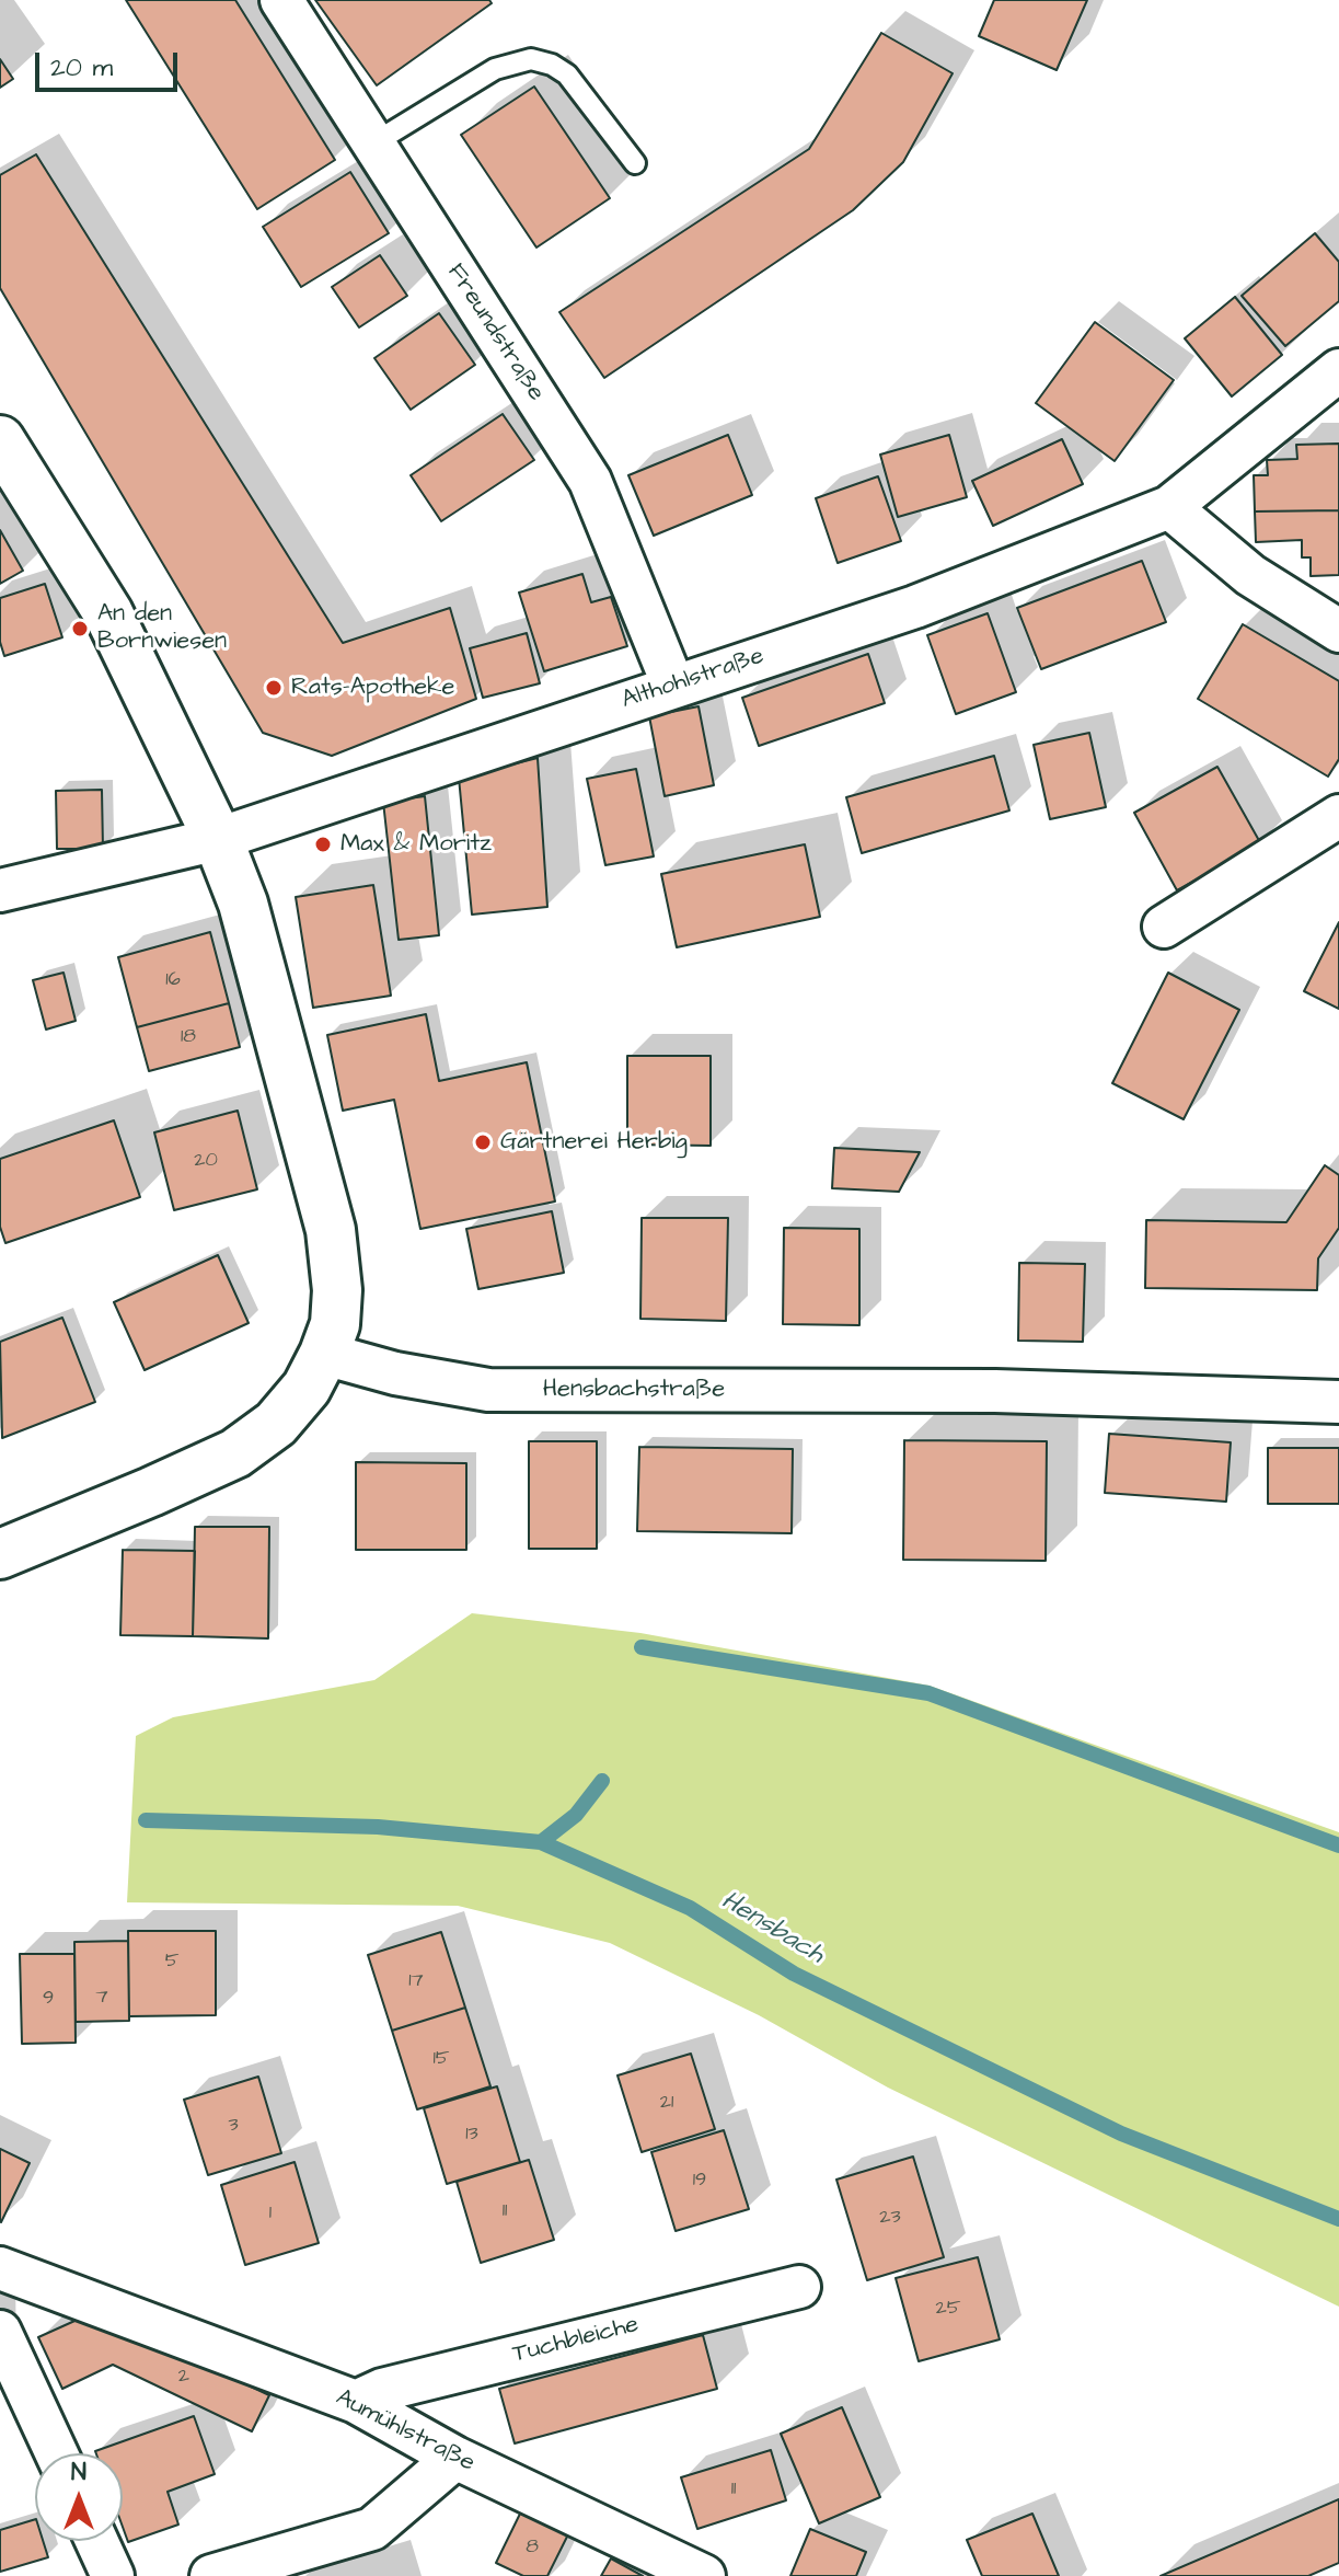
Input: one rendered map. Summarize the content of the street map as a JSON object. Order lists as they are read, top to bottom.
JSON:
{
  "streets": {
    "street": [
      "Freundstraße",
      "Althohlstraße",
      "Hensbachstraße",
      "Tuchbleiche",
      "Aumühlstraße"
    ]
  },
  "crossings": [
    ["Freundstraße", "Althohlstraße"],
    ["Tuchbleiche", "Aumühlstraße"]
  ],
  "water": ["Hensbach"],
  "places": [
    "An den Bornwiesen",
    "Rats-Apotheke",
    "Max & Moritz",
    "Gärtnerei Herbig"
  ],
  "house_numbers": [
    "16",
    "18",
    "20",
    "5",
    "17",
    "7",
    "9",
    "15",
    "21",
    "3",
    "13",
    "19",
    "11",
    "1",
    "23",
    "25",
    "2",
    "11",
    "8"
  ],
  "scale_bar": "20 m",
  "north": "top"
}
